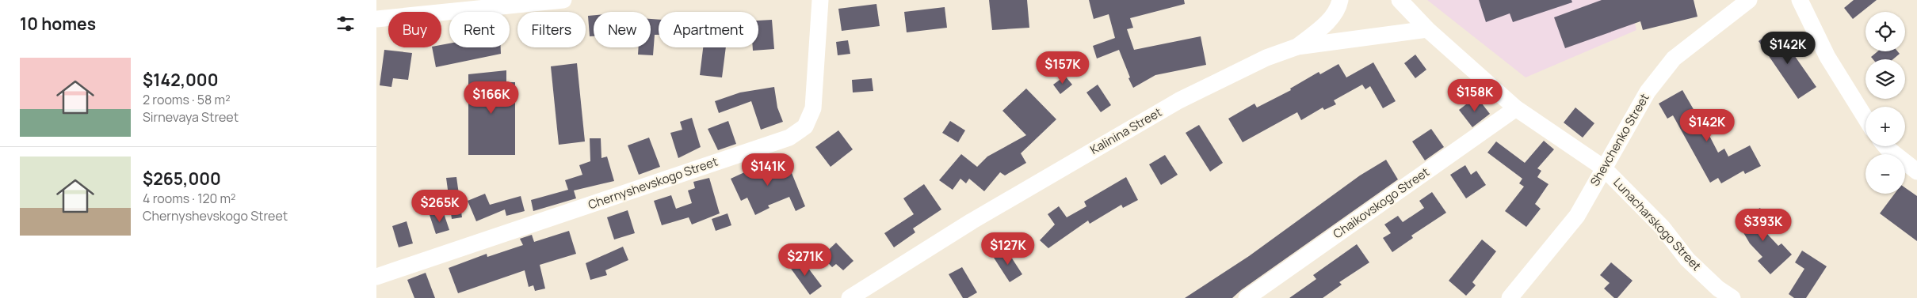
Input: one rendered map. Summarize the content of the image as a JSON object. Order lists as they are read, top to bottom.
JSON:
{
  "streets": {
    "street": [
      "Kalinina Street",
      "Shevchenko Street",
      "Chernyshevskogo Street",
      "Chaikovskogo Street",
      "Lunacharskogo Street"
    ]
  },
  "crossings": [
    ["Kalinina Street", "Lunacharskogo Street"],
    ["Shevchenko Street", "Lunacharskogo Street"],
    ["Chaikovskogo Street", "Lunacharskogo Street"]
  ],
  "page": {
    "heading": "10 homes",
    "map_buttons": ["+", "−"],
    "chip": [
      "Buy",
      "Rent",
      "Filters",
      "New",
      "Apartment"
    ],
    "price": [
      "$142K",
      "$157K",
      "$158K",
      "$166K",
      "$142K",
      "$141K",
      "$265K",
      "$393K",
      "$127K",
      "$271K"
    ],
    "list": [
      {
        "name": "$142,000",
        "note": "2 rooms · 58 m² · Sirnevaya Street"
      },
      {
        "name": "$265,000",
        "note": "4 rooms · 120 m² · Chernyshevskogo Street"
      }
    ]
  }
}
